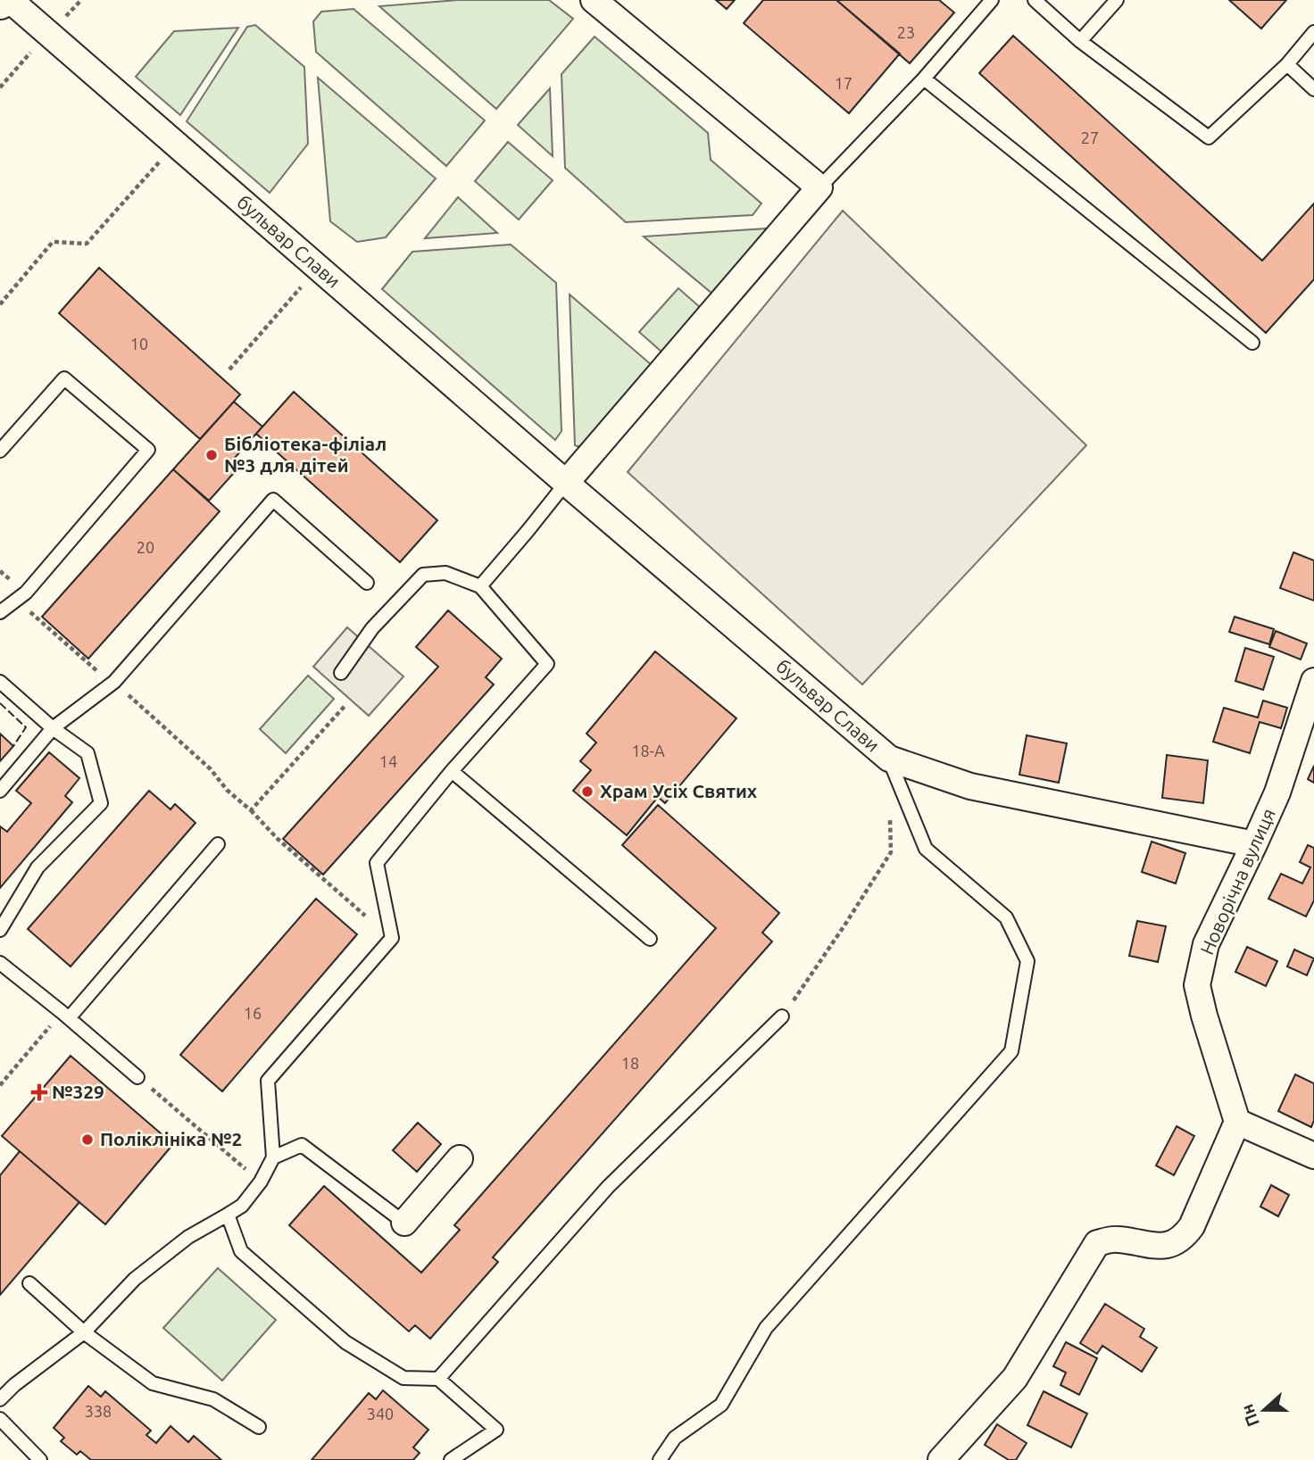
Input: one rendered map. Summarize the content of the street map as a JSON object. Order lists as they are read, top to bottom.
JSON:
{
  "streets": {
    "street": ["бульвар Слави", "Новорічна вулиця"]
  },
  "crossings": [
    ["бульвар Слави", "Новорічна вулиця"]
  ],
  "places": {
    "other": ["Бібліотека-філіал №3 для дітей", "Храм Усіх Святих", "Поліклініка №2"],
    "health": ["№329"]
  },
  "house_numbers": [
    "23",
    "17",
    "27",
    "10",
    "20",
    "18-А",
    "14",
    "16",
    "18",
    "338",
    "340"
  ],
  "north": "left"
}
